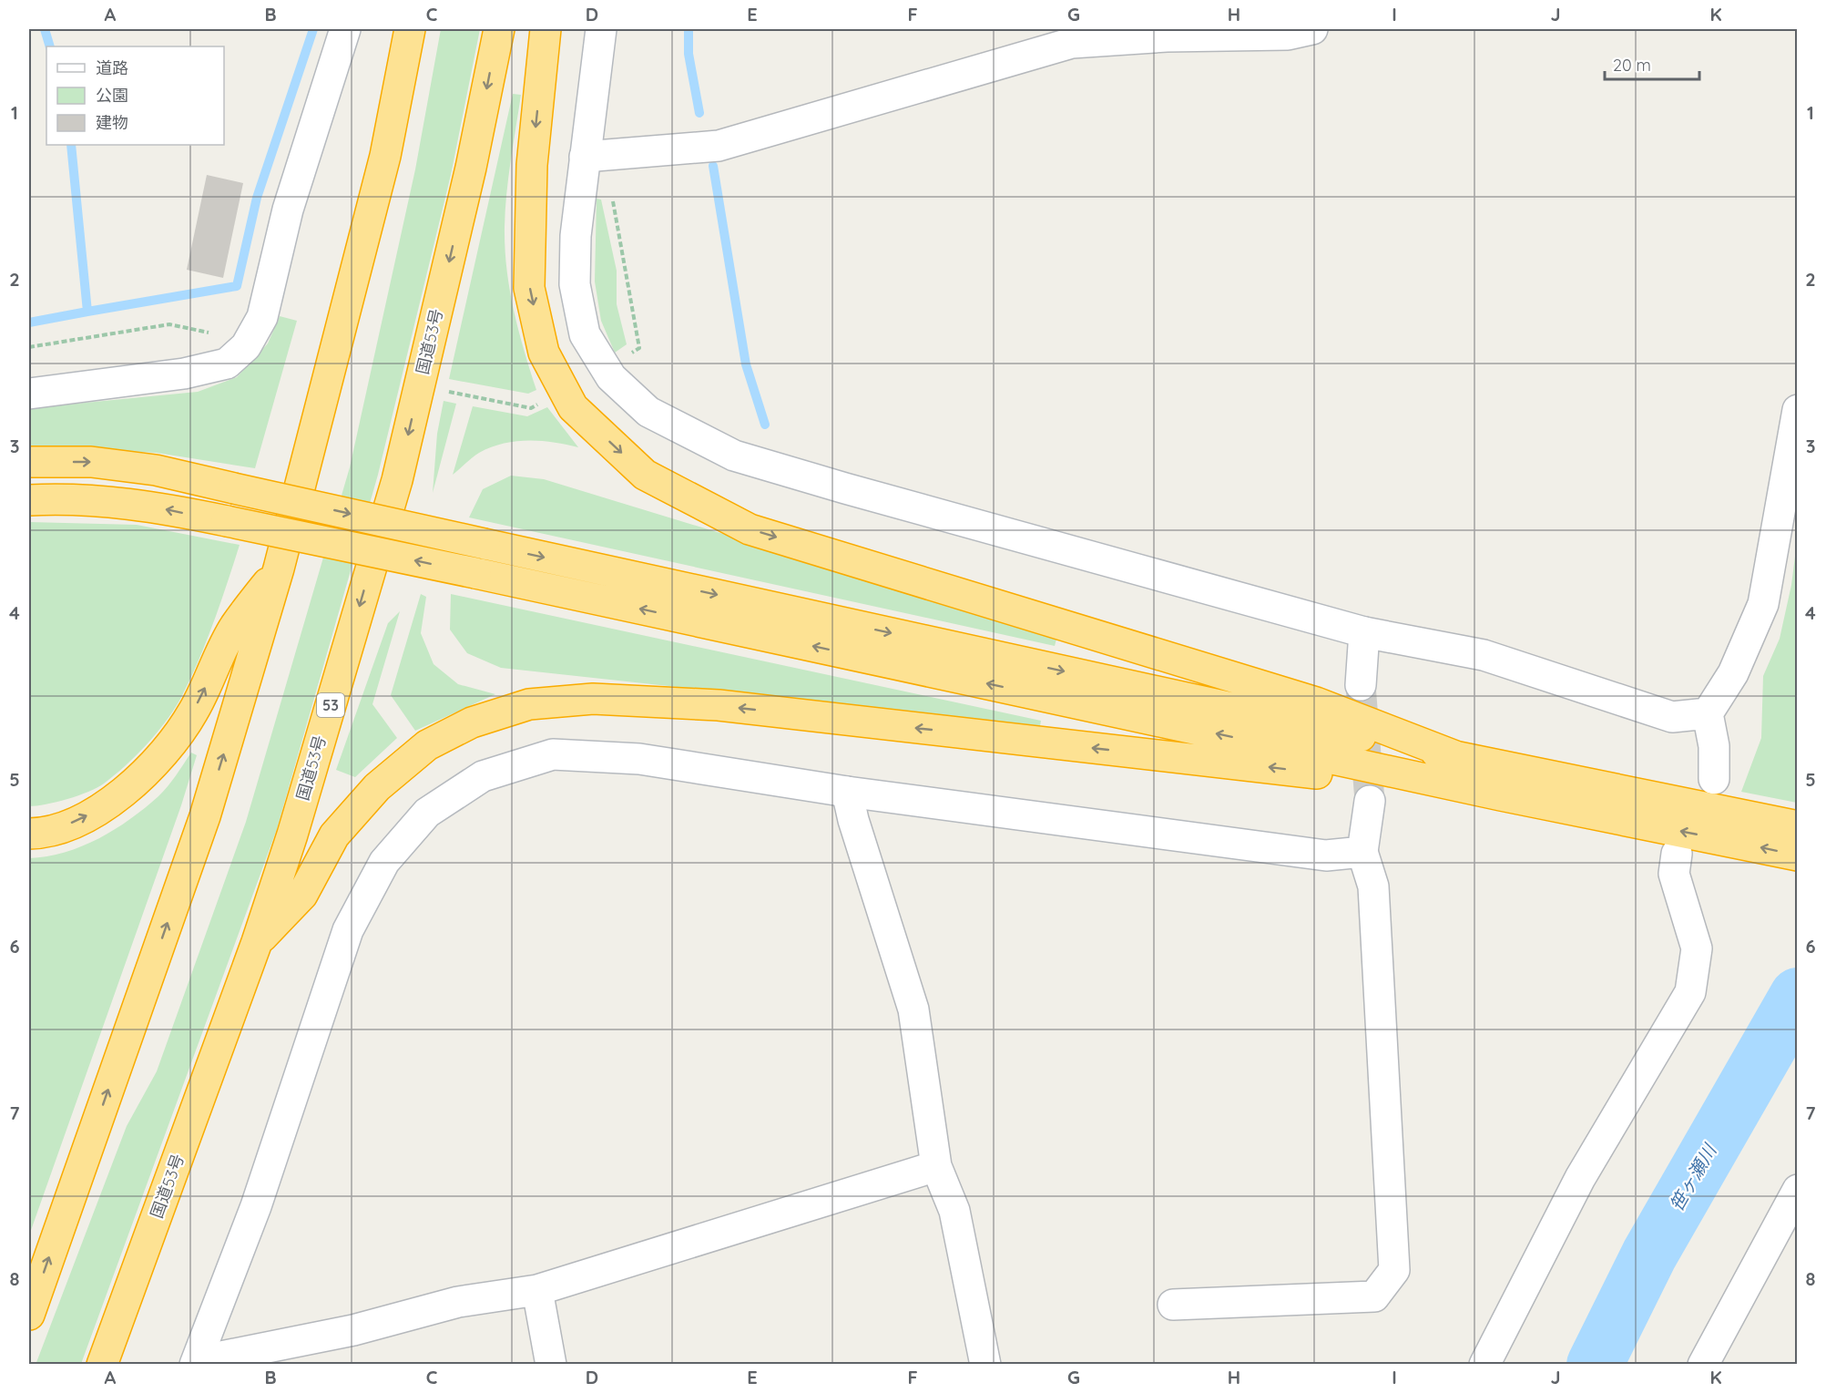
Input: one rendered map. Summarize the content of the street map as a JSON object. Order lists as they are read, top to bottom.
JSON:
{
  "streets": {
    "highway": ["国道53号", "53"]
  },
  "water": ["笹ヶ瀬川"],
  "legend": ["道路", "公園", "建物"],
  "scale_bar": "20 m",
  "grid": {
    "columns": [
      "A",
      "B",
      "C",
      "D",
      "E",
      "F",
      "G",
      "H",
      "I",
      "J",
      "K"
    ],
    "rows": [
      "1",
      "2",
      "3",
      "4",
      "5",
      "6",
      "7",
      "8"
    ]
  }
}
